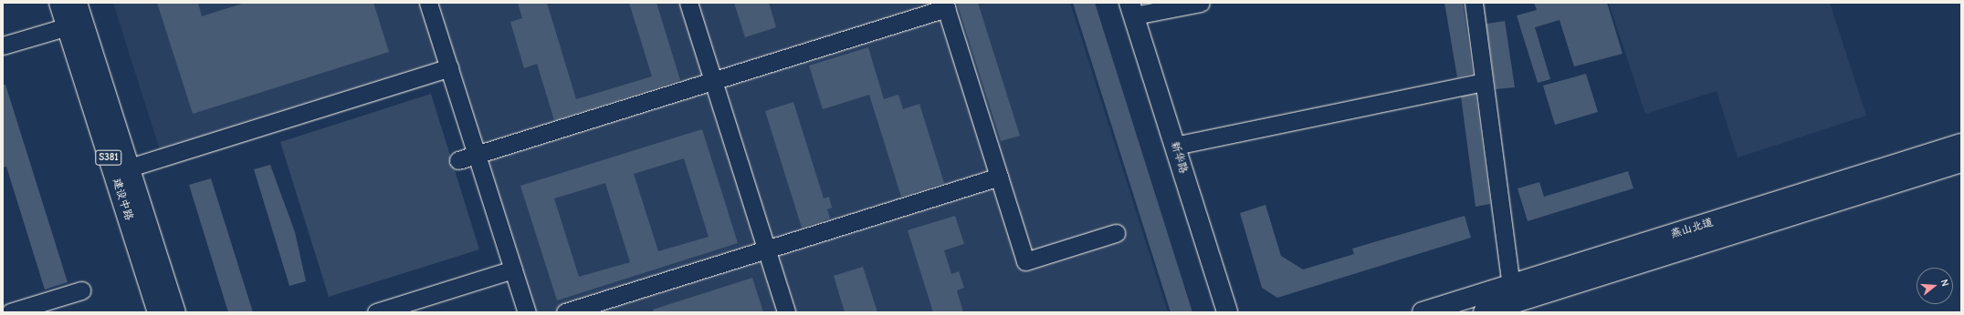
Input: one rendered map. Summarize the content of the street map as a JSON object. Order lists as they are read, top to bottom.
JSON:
{
  "streets": {
    "main road": [
      "S381",
      "新华路",
      "建设中路",
      "燕山北道"
    ]
  },
  "north": "right"
}
